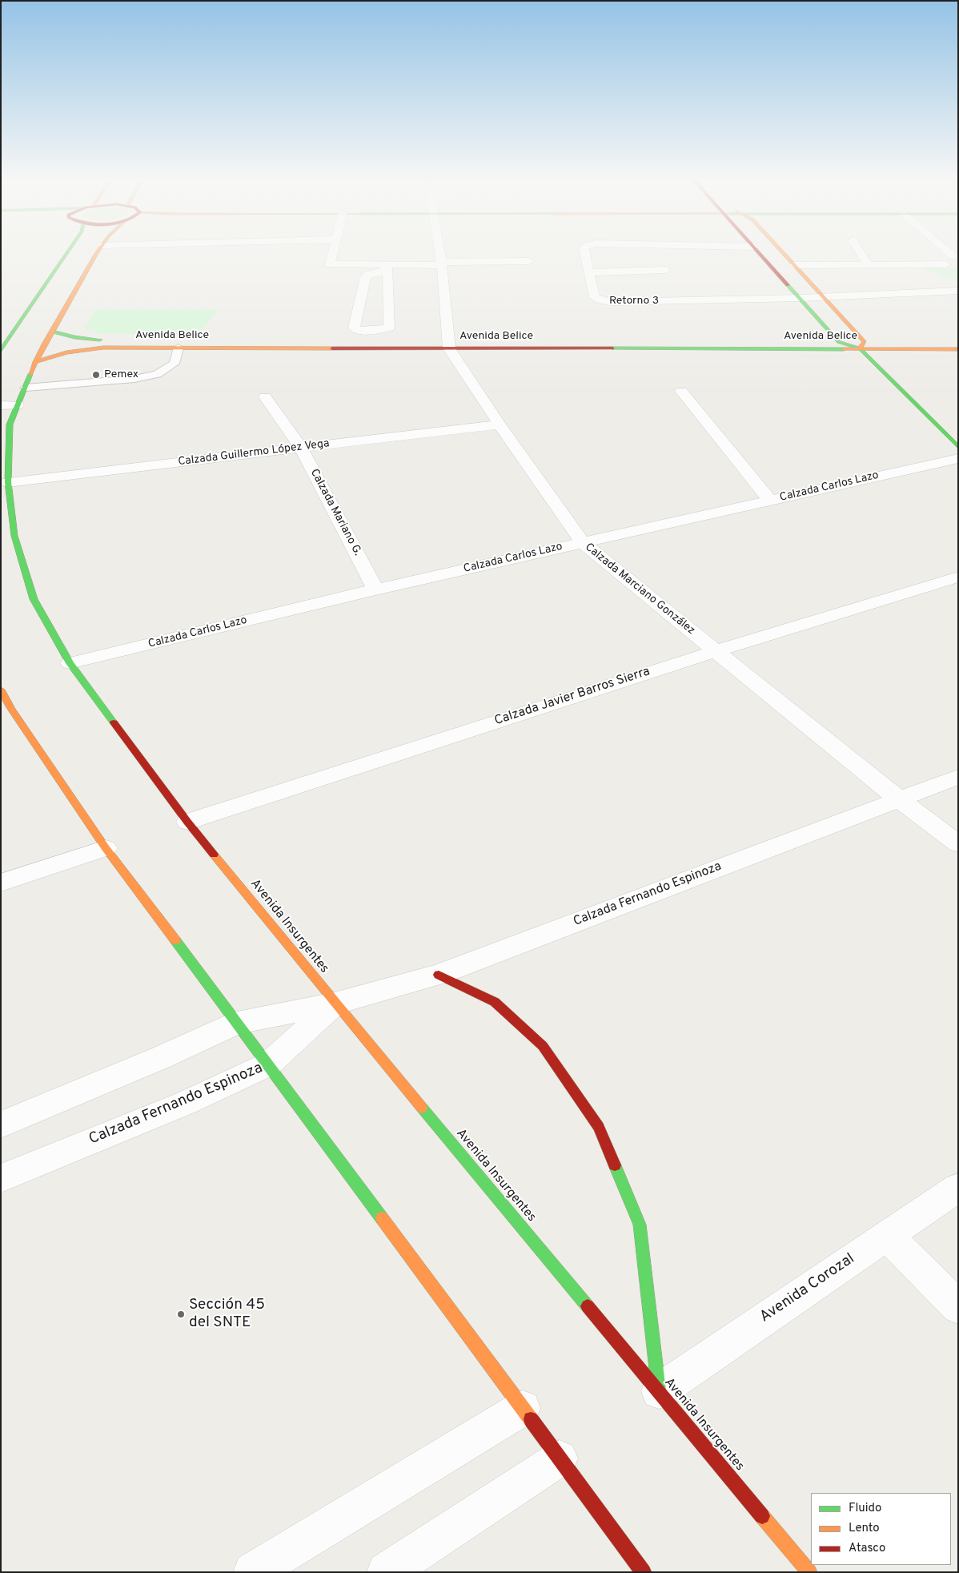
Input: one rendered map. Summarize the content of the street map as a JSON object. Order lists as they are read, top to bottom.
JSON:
{
  "streets": {
    "main road": ["Avenida Belice", "Avenida Insurgentes"],
    "street": [
      "Retorno 3",
      "Calzada Guillermo López Vega",
      "Calzada Carlos Lazo",
      "Calzada Mariano G.",
      "Calzada Marciano González",
      "Calzada Javier Barros Sierra",
      "Calzada Fernando Espinoza",
      "Avenida Corozal"
    ]
  },
  "crossings": [
    ["Avenida Belice", "Calzada Marciano González"],
    ["Avenida Belice", "Avenida Insurgentes"],
    ["Calzada Guillermo López Vega", "Calzada Mariano G."],
    ["Calzada Guillermo López Vega", "Calzada Marciano González"],
    ["Calzada Guillermo López Vega", "Avenida Insurgentes"],
    ["Calzada Carlos Lazo", "Calzada Mariano G."],
    ["Calzada Carlos Lazo", "Calzada Marciano González"],
    ["Calzada Carlos Lazo", "Avenida Insurgentes"],
    ["Calzada Marciano González", "Calzada Javier Barros Sierra"],
    ["Calzada Marciano González", "Calzada Fernando Espinoza"],
    ["Calzada Javier Barros Sierra", "Avenida Insurgentes"],
    ["Calzada Fernando Espinoza", "Avenida Insurgentes"],
    ["Avenida Insurgentes", "Avenida Corozal"]
  ],
  "places": ["Pemex", "Sección 45 del SNTE"],
  "legend": ["Fluido", "Lento", "Atasco"]
}
